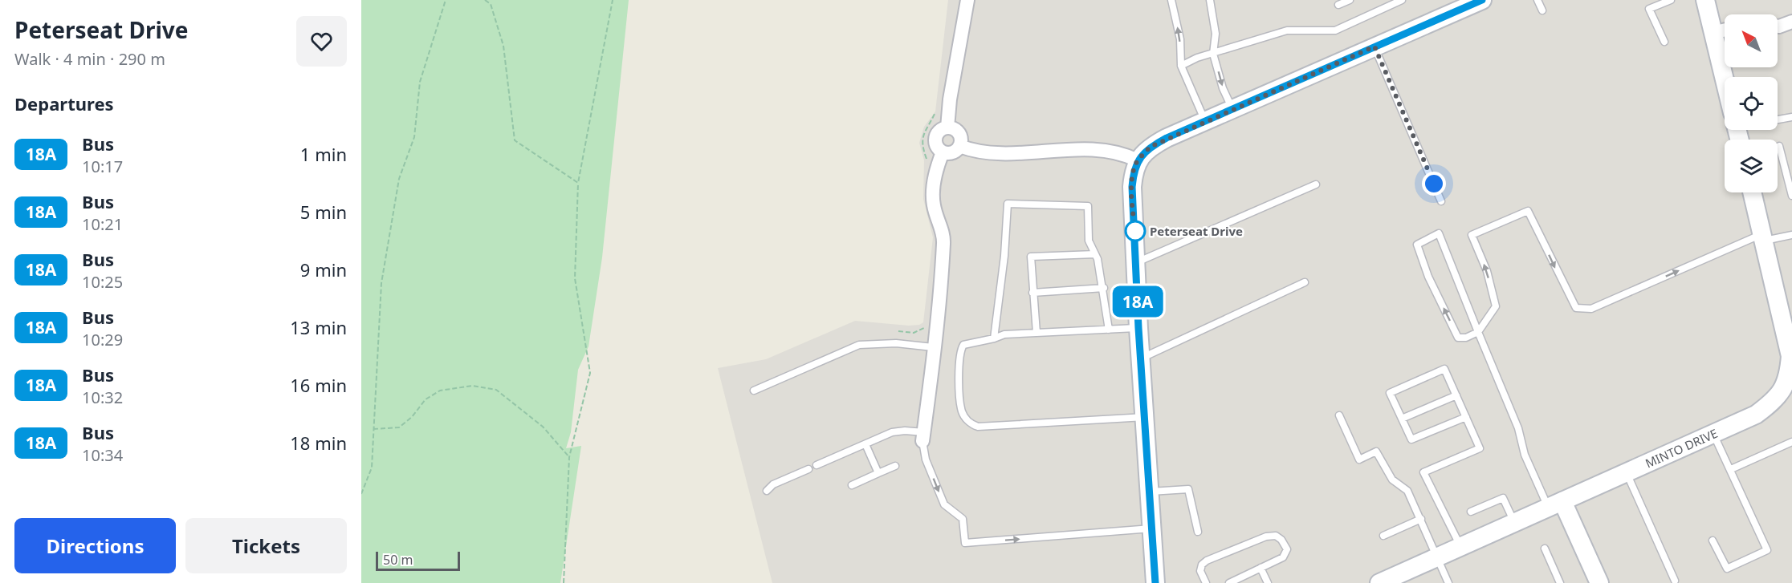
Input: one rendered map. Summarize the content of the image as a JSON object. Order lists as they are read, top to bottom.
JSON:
{
  "streets": {
    "street": ["MINTO DRIVE"]
  },
  "places": ["Peterseat Drive"],
  "lines": ["bus line 18A"],
  "scale_bar": "50 m",
  "north": "top left",
  "page": {
    "heading": [
      ["Peterseat Drive", "Walk · 4 min · 290 m"],
      "Departures"
    ],
    "on_map": "18A",
    "list": [
      {
        "mark": "18A",
        "name": "Bus",
        "note": "10:17",
        "value": "1 min"
      },
      {
        "mark": "18A",
        "name": "Bus",
        "note": "10:21",
        "value": "5 min"
      },
      {
        "mark": "18A",
        "name": "Bus",
        "note": "10:25",
        "value": "9 min"
      },
      {
        "mark": "18A",
        "name": "Bus",
        "note": "10:29",
        "value": "13 min"
      },
      {
        "mark": "18A",
        "name": "Bus",
        "note": "10:32",
        "value": "16 min"
      },
      {
        "mark": "18A",
        "name": "Bus",
        "note": "10:34",
        "value": "18 min"
      }
    ],
    "buttons": ["Directions", "Tickets"],
    "scale": "50 m"
  }
}
